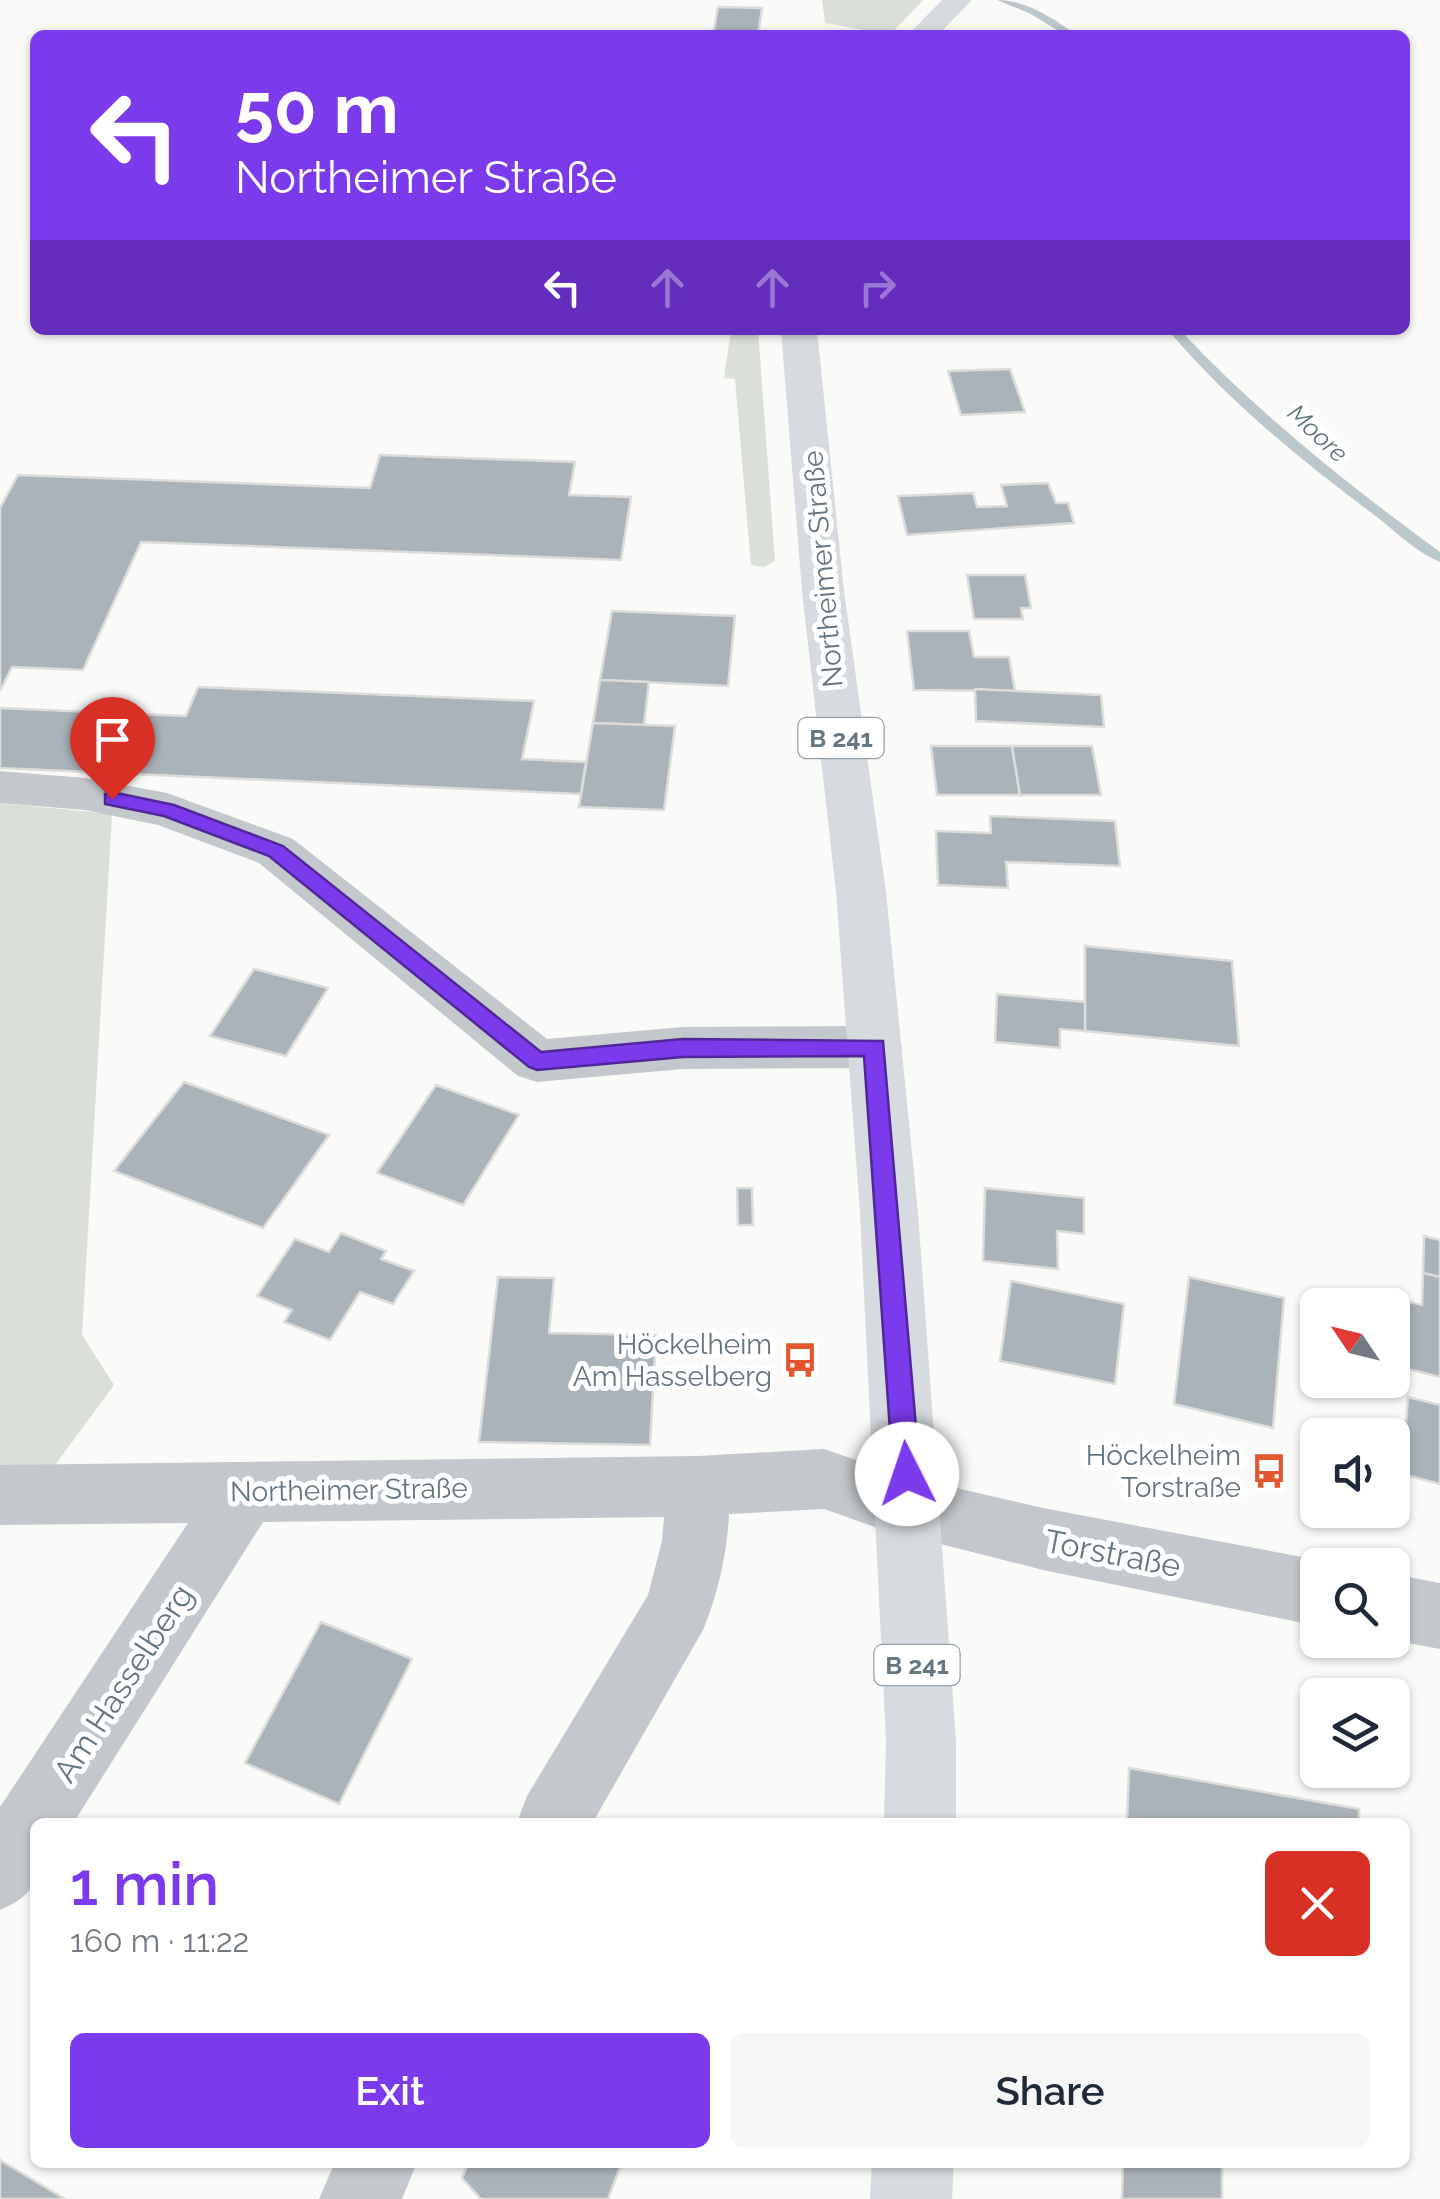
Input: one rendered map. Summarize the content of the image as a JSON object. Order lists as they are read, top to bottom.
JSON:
{
  "streets": {
    "main road": ["Northeimer Straße", "B 241"],
    "street": ["Torstraße", "Am Hasselberg"]
  },
  "crossings": [
    ["Northeimer Straße", "Torstraße"],
    ["Northeimer Straße", "Am Hasselberg"]
  ],
  "water": ["Moore"],
  "places": {
    "bus stop": ["Höckelheim Am Hasselberg", "Höckelheim Torstraße"]
  },
  "north": "top left",
  "page": {
    "turn": ["50 m", "Northeimer Straße"],
    "heading": ["1 min", "160 m · 11:22"],
    "buttons": ["Exit", "Share"]
  }
}
